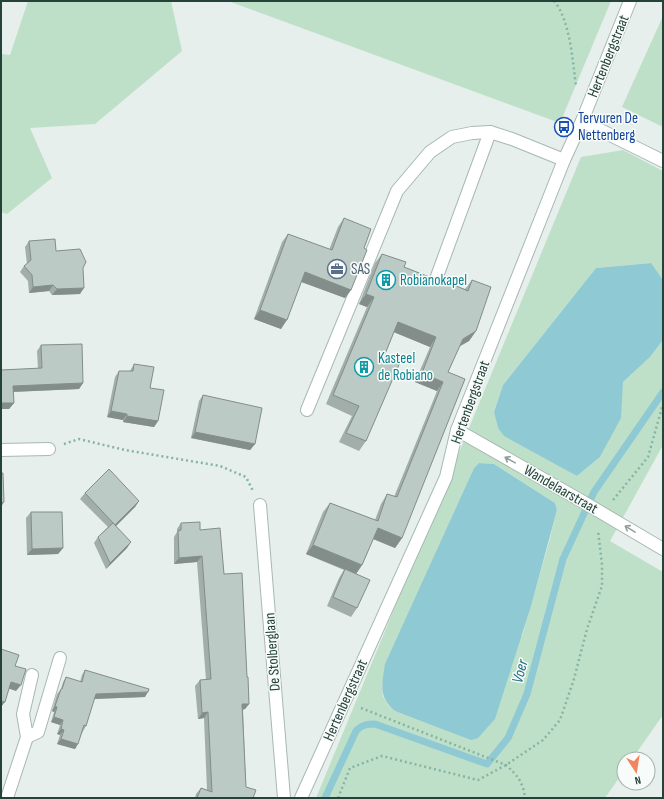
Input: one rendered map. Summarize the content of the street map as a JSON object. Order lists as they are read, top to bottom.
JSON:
{
  "streets": {
    "street": ["Hertenbergstraat", "Wandelaarstraat", "De Stolberglaan"]
  },
  "crossings": [
    ["Hertenbergstraat", "Wandelaarstraat"]
  ],
  "one_way": ["Wandelaarstraat"],
  "water": ["Voer"],
  "places": {
    "bus stop": ["Tervuren De Nettenberg"],
    "office": ["SAS"],
    "building": ["Robianokapel", "Kasteel de Robiano"]
  },
  "north": "bottom"
}
